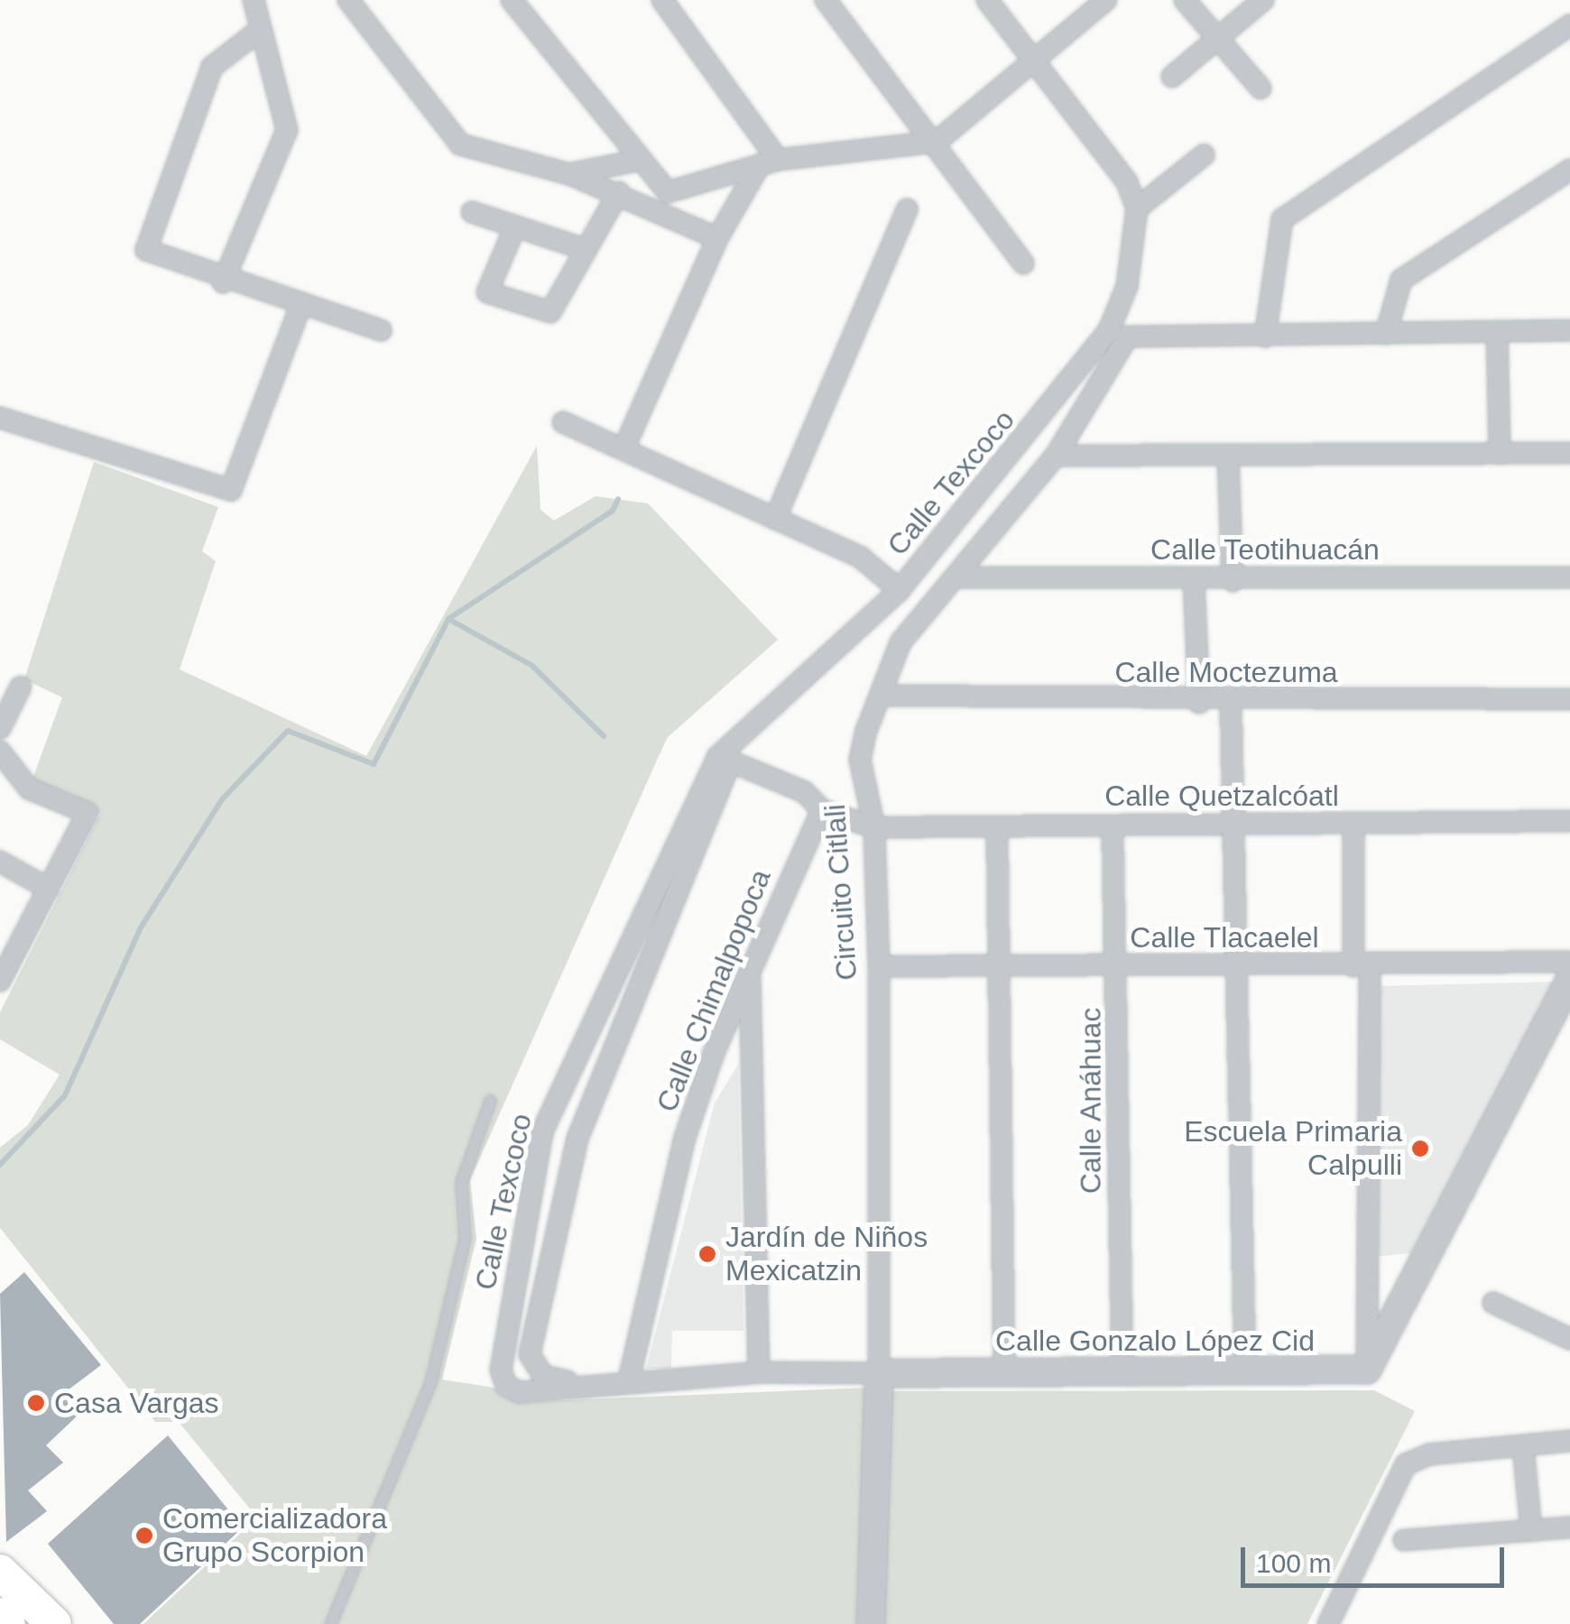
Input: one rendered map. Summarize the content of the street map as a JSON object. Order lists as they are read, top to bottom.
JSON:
{
  "streets": {
    "street": [
      "Calle Texcoco",
      "Calle Teotihuacán",
      "Calle Moctezuma",
      "Calle Quetzalcóatl",
      "Circuito Citlali",
      "Calle Tlacaelel",
      "Calle Chimalpopoca",
      "Calle Anáhuac",
      "Calle Gonzalo López Cid"
    ]
  },
  "crossings": [
    ["Calle Texcoco", "Calle Gonzalo López Cid"],
    ["Calle Teotihuacán", "Circuito Citlali"],
    ["Calle Moctezuma", "Circuito Citlali"],
    ["Calle Quetzalcóatl", "Circuito Citlali"],
    ["Calle Quetzalcóatl", "Calle Chimalpopoca"],
    ["Calle Quetzalcóatl", "Calle Anáhuac"],
    ["Circuito Citlali", "Calle Tlacaelel"],
    ["Circuito Citlali", "Calle Gonzalo López Cid"],
    ["Calle Tlacaelel", "Calle Anáhuac"],
    ["Calle Chimalpopoca", "Calle Gonzalo López Cid"],
    ["Calle Anáhuac", "Calle Gonzalo López Cid"]
  ],
  "places": [
    "Escuela Primaria Calpulli",
    "Jardín de Niños Mexicatzin",
    "Casa Vargas",
    "Comercializadora Grupo Scorpion"
  ],
  "scale_bar": "100 m"
}
